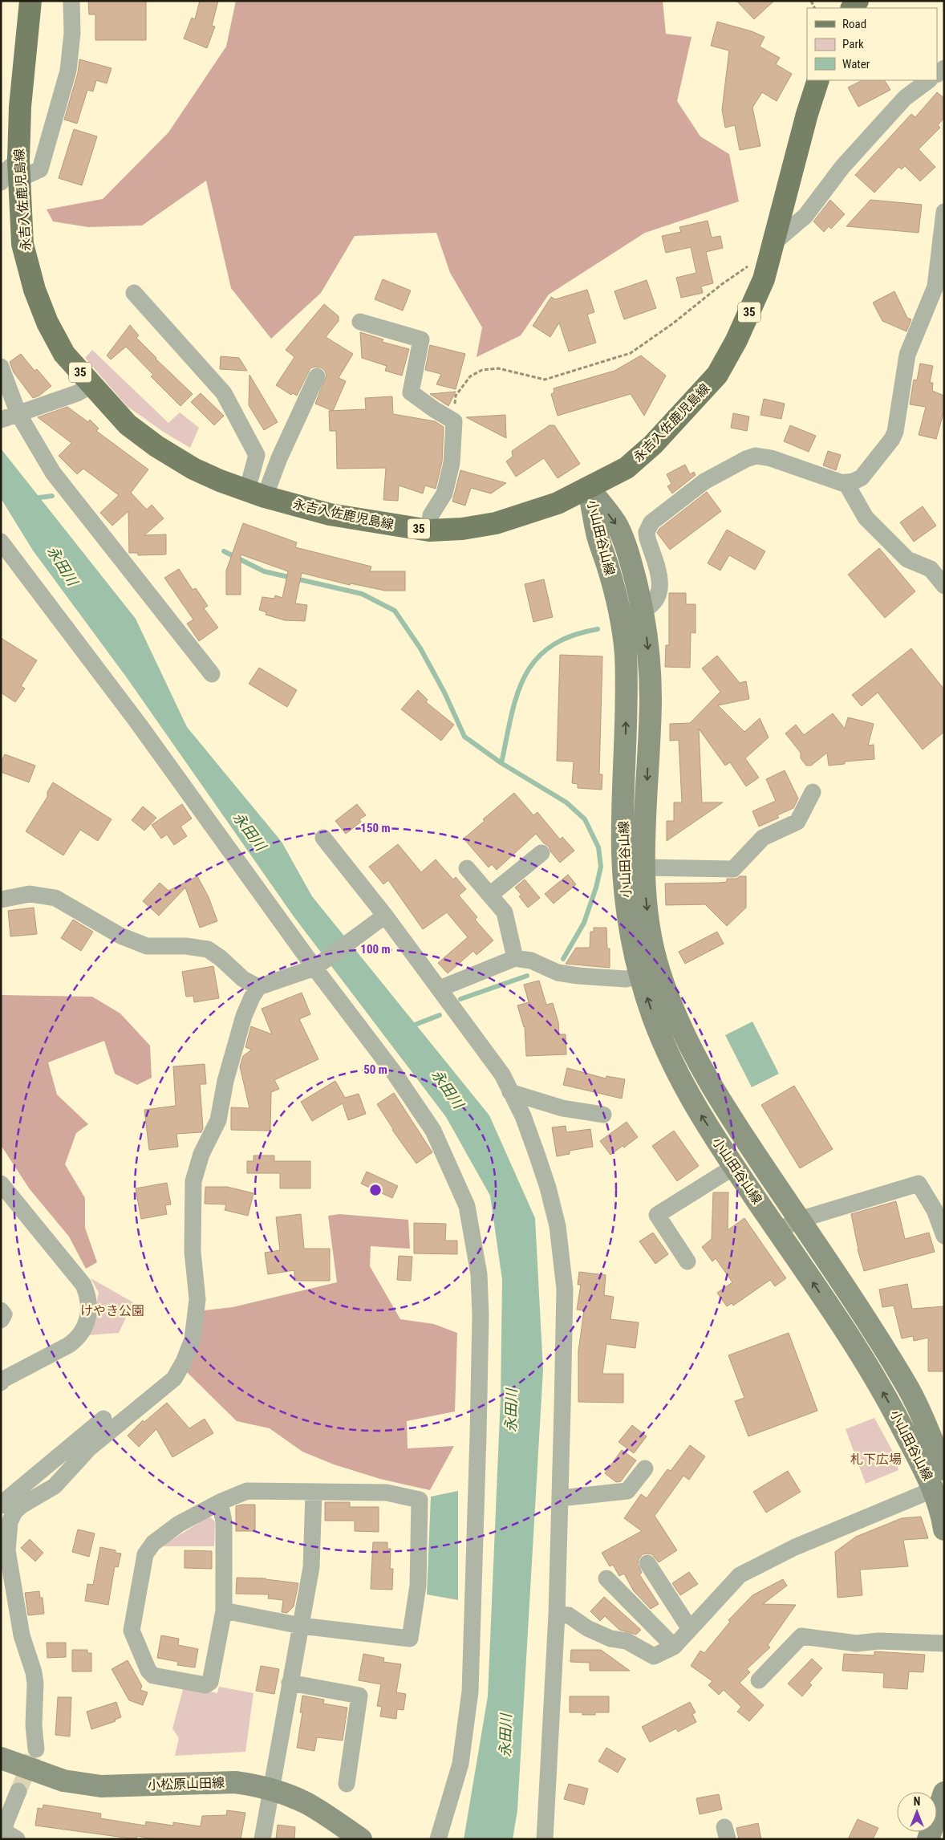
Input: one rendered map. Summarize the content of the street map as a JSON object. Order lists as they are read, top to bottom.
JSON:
{
  "streets": {
    "main road": [
      "永吉入佐鹿児島線",
      "35",
      "小山田谷山線",
      "小松原山田線"
    ]
  },
  "crossings": [
    ["永吉入佐鹿児島線", "小山田谷山線"]
  ],
  "water": ["永田川"],
  "parks": ["けやき公園", "札下広場"],
  "legend": ["Road", "Park", "Water"],
  "north": "top",
  "rings": ["150 m", "100 m", "50 m"]
}
